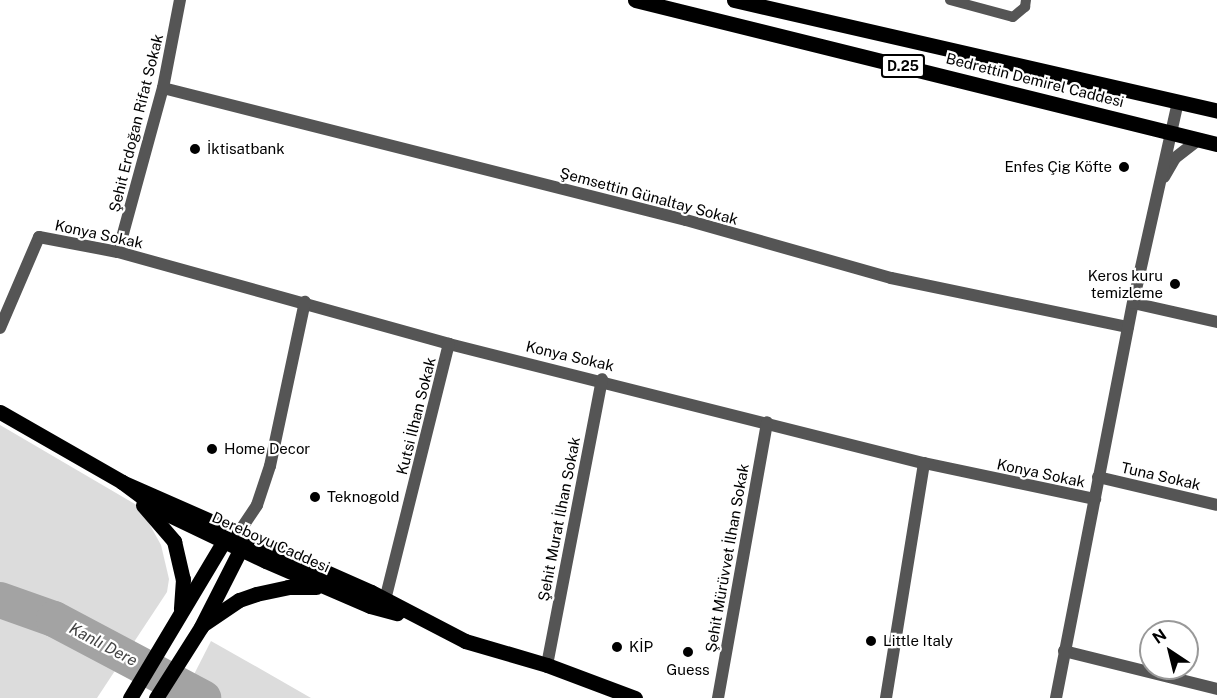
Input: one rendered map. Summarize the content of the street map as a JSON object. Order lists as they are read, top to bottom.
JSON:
{
  "streets": {
    "main road": ["D.25", "Bedrettin Demirel Caddesi", "Dereboyu Caddesi"],
    "street": [
      "Şehit Erdoğan Rifat Sokak",
      "Şemsettin Günaltay Sokak",
      "Konya Sokak",
      "Kutsi İlhan Sokak",
      "Tuna Sokak",
      "Şehit Murat İlhan Sokak",
      "Şehit Mürüvvet İlhan Sokak"
    ]
  },
  "crossings": [
    ["Şehit Erdoğan Rifat Sokak", "Şemsettin Günaltay Sokak"],
    ["Şehit Erdoğan Rifat Sokak", "Konya Sokak"],
    ["Konya Sokak", "Kutsi İlhan Sokak"],
    ["Konya Sokak", "Şehit Murat İlhan Sokak"],
    ["Konya Sokak", "Şehit Mürüvvet İlhan Sokak"],
    ["Kutsi İlhan Sokak", "Dereboyu Caddesi"],
    ["Şehit Murat İlhan Sokak", "Dereboyu Caddesi"]
  ],
  "water": ["Kanlı Dere"],
  "places": [
    "İktisatbank",
    "Enfes Çig Köfte",
    "Keros kuru temizleme",
    "Home Decor",
    "Teknogold",
    "Little Italy",
    "KİP",
    "Guess"
  ],
  "north": "top left"
}
